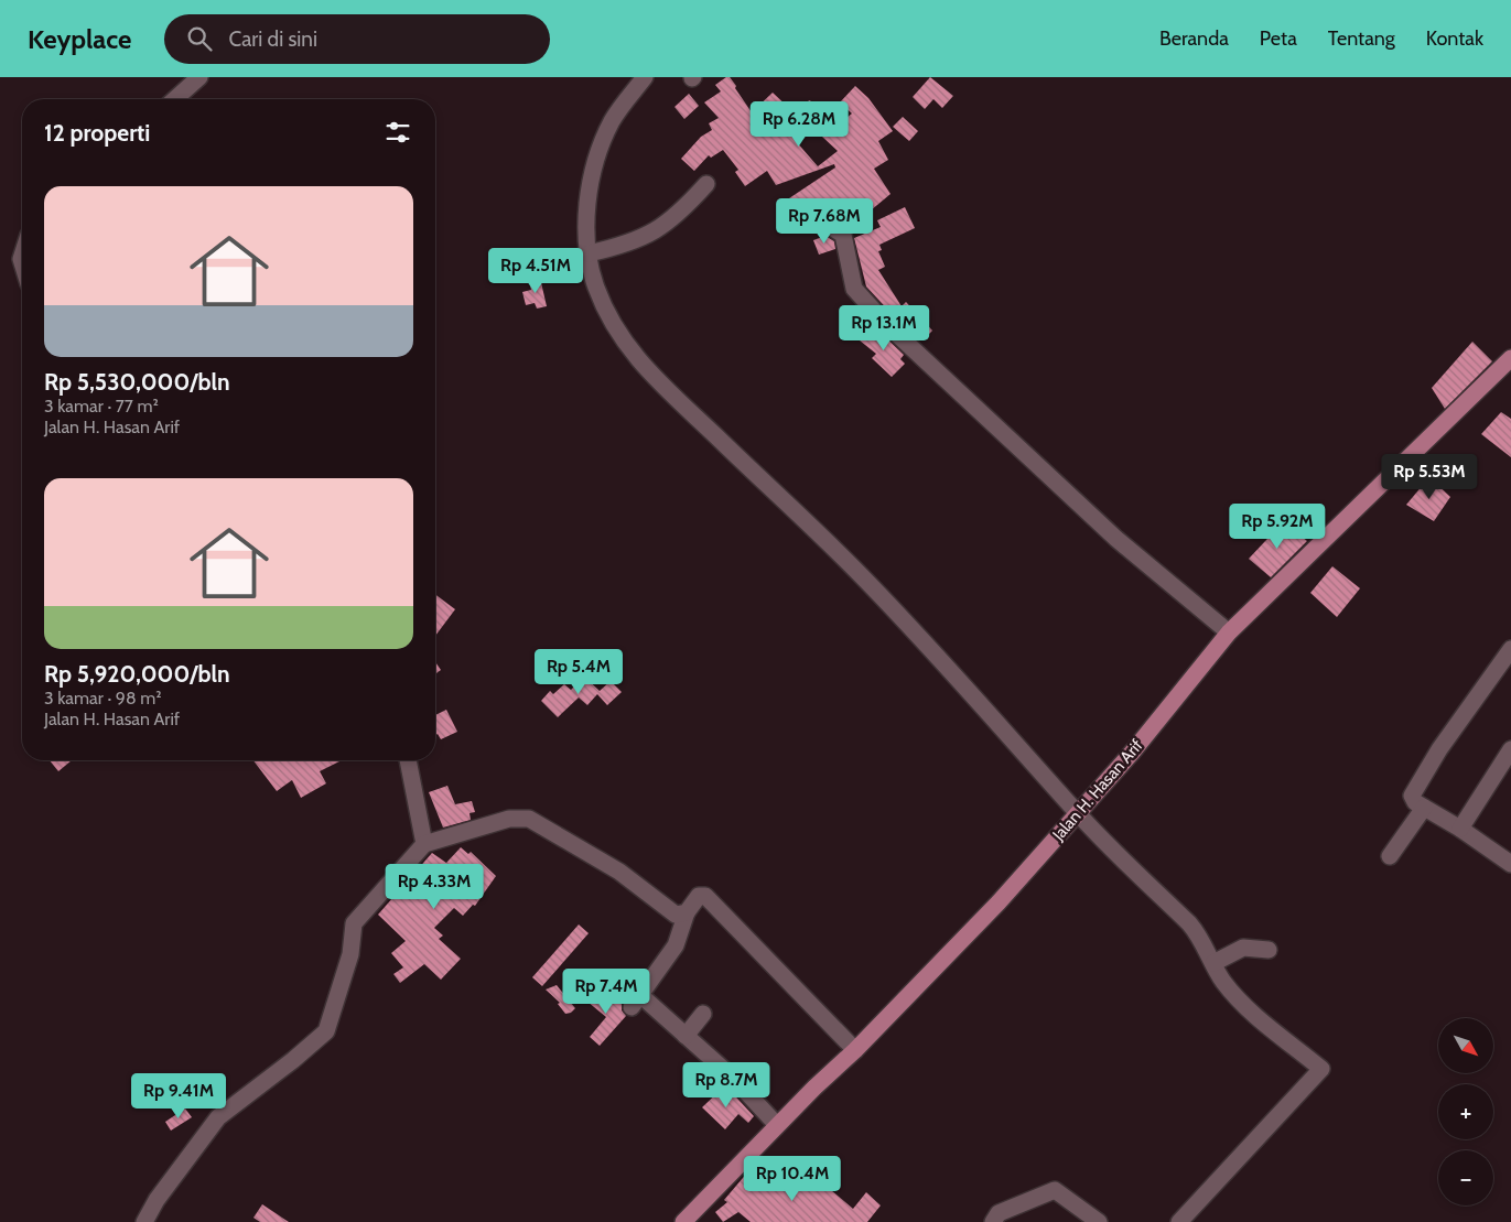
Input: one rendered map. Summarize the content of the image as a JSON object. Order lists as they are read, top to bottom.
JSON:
{
  "streets": {
    "main road": ["Jalan H. Hasan Arif"]
  },
  "north": "bottom right",
  "page": {
    "header": "Keyplace",
    "search": "Cari di sini",
    "nav": [
      "Beranda",
      "Peta",
      "Tentang",
      "Kontak"
    ],
    "heading": "12 properti",
    "price": [
      "Rp 6.28M",
      "Rp 7.68M",
      "Rp 4.51M",
      "Rp 13.1M",
      "Rp 5.53M",
      "Rp 5.92M",
      "Rp 5.4M",
      "Rp 4.33M",
      "Rp 7.4M",
      "Rp 8.7M",
      "Rp 9.41M",
      "Rp 10.4M"
    ],
    "list": [
      {
        "name": "Rp 5,530,000/bln",
        "note": "3 kamar · 77 m² · Jalan H. Hasan Arif"
      },
      {
        "name": "Rp 5,920,000/bln",
        "note": "3 kamar · 98 m² · Jalan H. Hasan Arif"
      }
    ],
    "map_buttons": ["+", "−"]
  }
}
